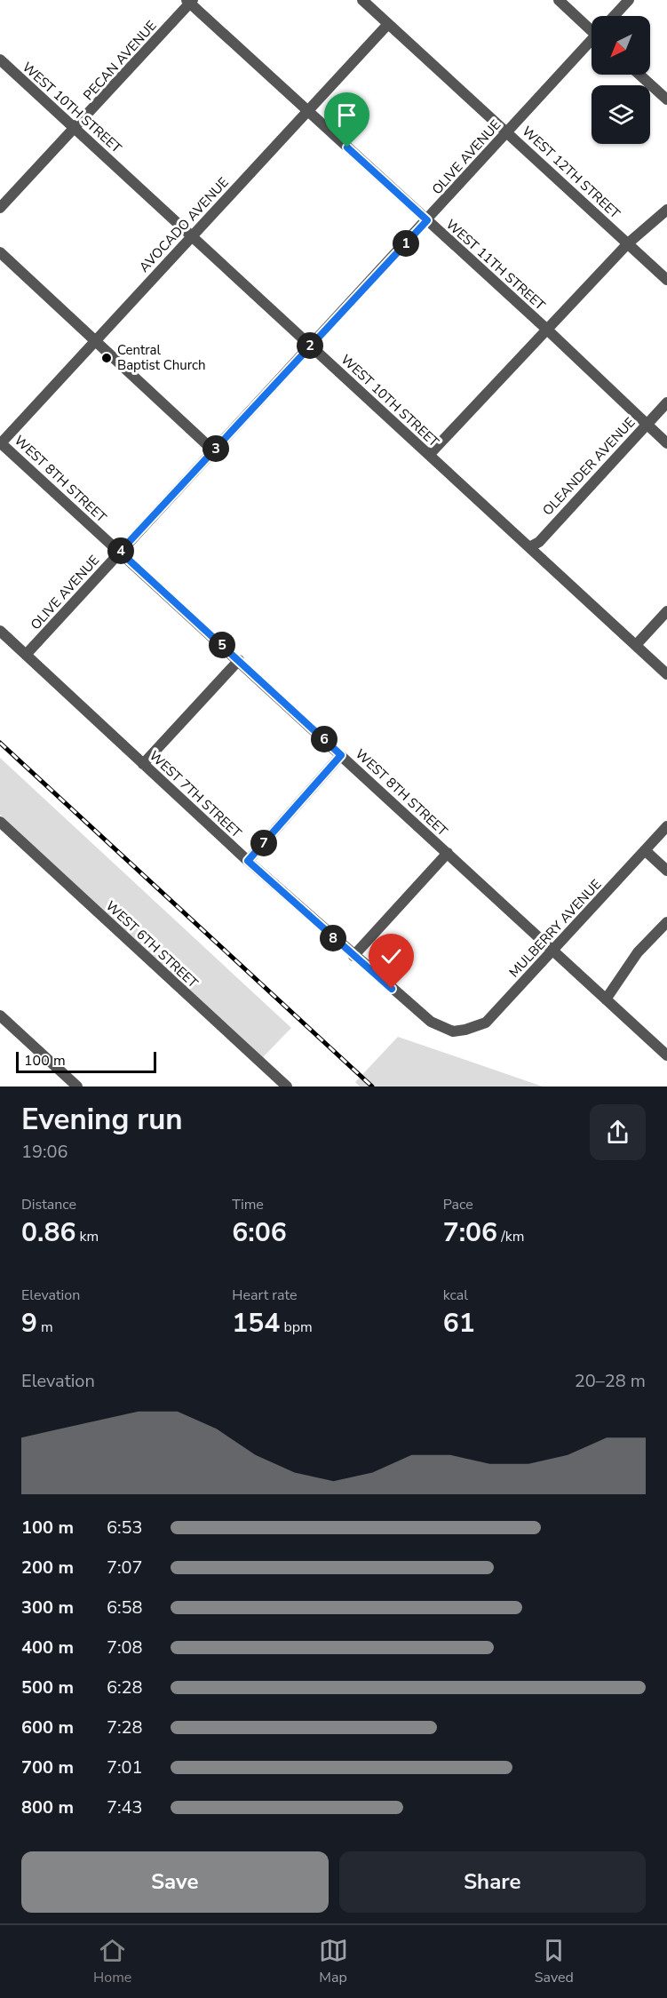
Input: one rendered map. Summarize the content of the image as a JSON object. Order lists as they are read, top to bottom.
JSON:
{
  "streets": {
    "street": [
      "PECAN AVENUE",
      "WEST 10TH STREET",
      "OLIVE AVENUE",
      "WEST 12TH STREET",
      "AVOCADO AVENUE",
      "WEST 11TH STREET",
      "OLEANDER AVENUE",
      "WEST 8TH STREET",
      "WEST 7TH STREET",
      "MULBERRY AVENUE",
      "WEST 6TH STREET"
    ]
  },
  "crossings": [
    ["PECAN AVENUE", "WEST 10TH STREET"],
    ["PECAN AVENUE", "WEST 11TH STREET"],
    ["WEST 10TH STREET", "OLIVE AVENUE"],
    ["WEST 10TH STREET", "AVOCADO AVENUE"],
    ["WEST 10TH STREET", "OLEANDER AVENUE"],
    ["OLIVE AVENUE", "WEST 12TH STREET"],
    ["OLIVE AVENUE", "WEST 11TH STREET"],
    ["OLIVE AVENUE", "WEST 8TH STREET"],
    ["OLIVE AVENUE", "WEST 7TH STREET"],
    ["WEST 12TH STREET", "AVOCADO AVENUE"],
    ["AVOCADO AVENUE", "WEST 11TH STREET"],
    ["AVOCADO AVENUE", "WEST 8TH STREET"],
    ["WEST 11TH STREET", "OLEANDER AVENUE"],
    ["WEST 8TH STREET", "MULBERRY AVENUE"],
    ["WEST 7TH STREET", "MULBERRY AVENUE"]
  ],
  "places": ["Central Baptist Church"],
  "scale_bar": "100 m",
  "north": "bottom left",
  "page": {
    "pins": [
      "1",
      "2",
      "3",
      "4",
      "5",
      "6",
      "7",
      "8"
    ],
    "scale": "100 m",
    "heading": ["Evening run", "19:06"],
    "stats": [
      ["Distance", "0.86 km"],
      ["Time", "6:06"],
      ["Pace", "7:06 /km"],
      ["Elevation", "9 m"],
      ["Heart rate", "154 bpm"],
      ["kcal", "61"]
    ],
    "chart": ["Elevation", "20–28 m"],
    "list": [
      {
        "name": "100 m",
        "note": "6:53"
      },
      {
        "name": "200 m",
        "note": "7:07"
      },
      {
        "name": "300 m",
        "note": "6:58"
      },
      {
        "name": "400 m",
        "note": "7:08"
      },
      {
        "name": "500 m",
        "note": "6:28"
      },
      {
        "name": "600 m",
        "note": "7:28"
      },
      {
        "name": "700 m",
        "note": "7:01"
      },
      {
        "name": "800 m",
        "note": "7:43"
      }
    ],
    "buttons": ["Save", "Share"],
    "tabs": ["Home", "Map", "Saved"]
  }
}
